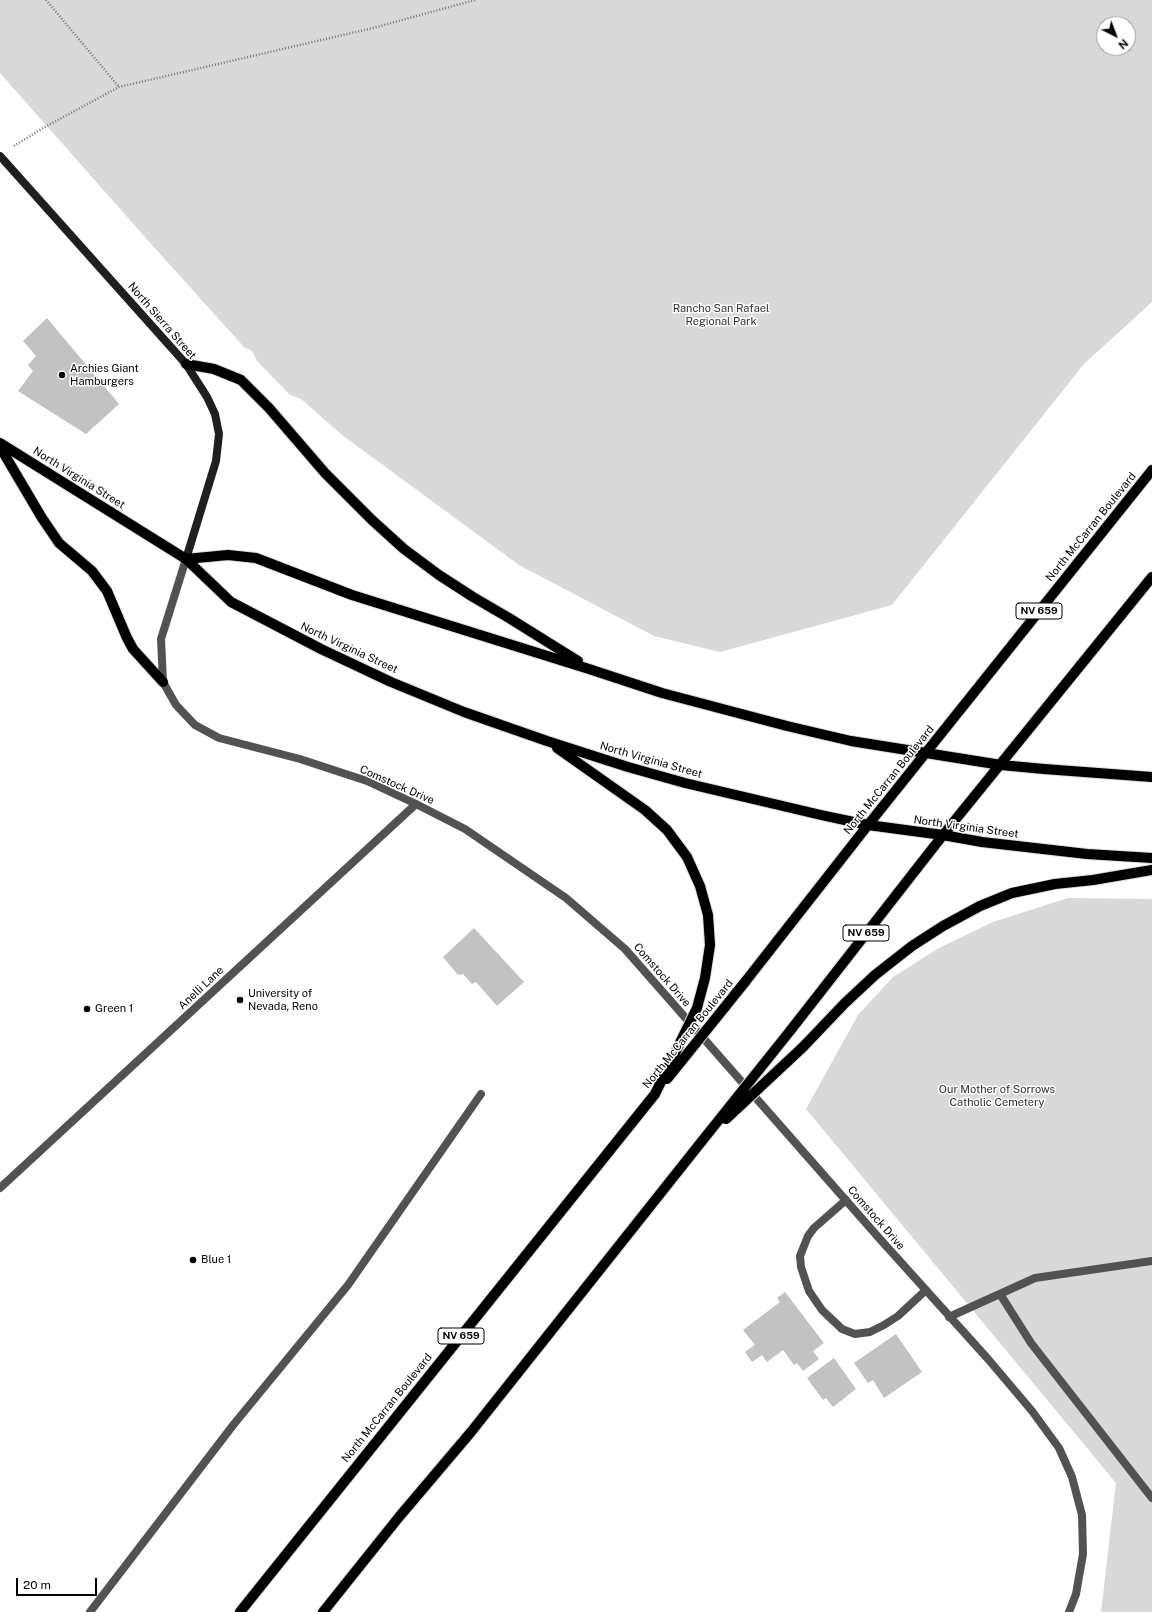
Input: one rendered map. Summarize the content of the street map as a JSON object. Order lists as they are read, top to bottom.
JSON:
{
  "streets": {
    "main road": [
      "North Sierra Street",
      "North Virginia Street",
      "North McCarran Boulevard",
      "NV 659"
    ],
    "street": ["Comstock Drive", "Anelli Lane"]
  },
  "crossings": [
    ["North Sierra Street", "North Virginia Street"],
    ["North Sierra Street", "Comstock Drive"],
    ["North Virginia Street", "North McCarran Boulevard"],
    ["North Virginia Street", "NV 659"],
    ["North Virginia Street", "Comstock Drive"],
    ["Comstock Drive", "Anelli Lane"]
  ],
  "parks": ["Rancho San Rafael Regional Park", "Our Mother of Sorrows Catholic Cemetery"],
  "places": [
    "Archies Giant Hamburgers",
    "University of Nevada, Reno",
    "Green 1",
    "Blue 1"
  ],
  "scale_bar": "20 m",
  "north": "bottom right"
}
